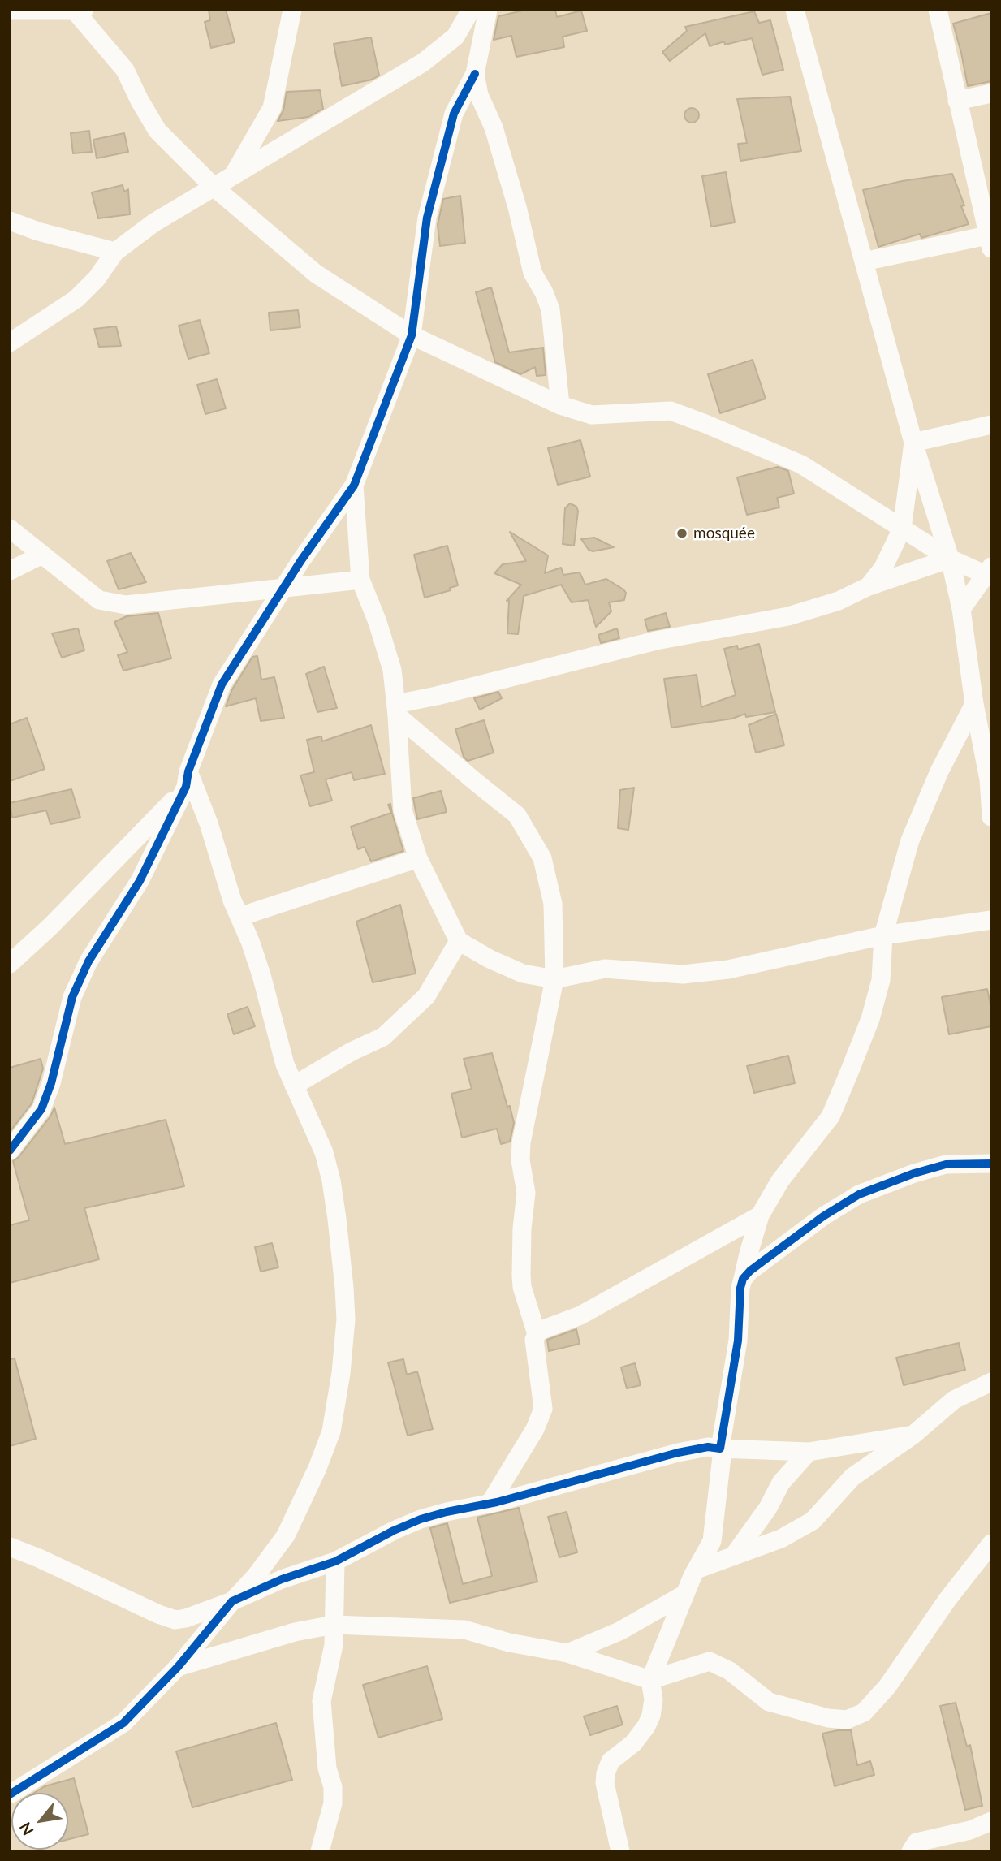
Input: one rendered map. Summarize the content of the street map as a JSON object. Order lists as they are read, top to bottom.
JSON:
{
  "places": ["mosquée"],
  "north": "bottom left"
}
